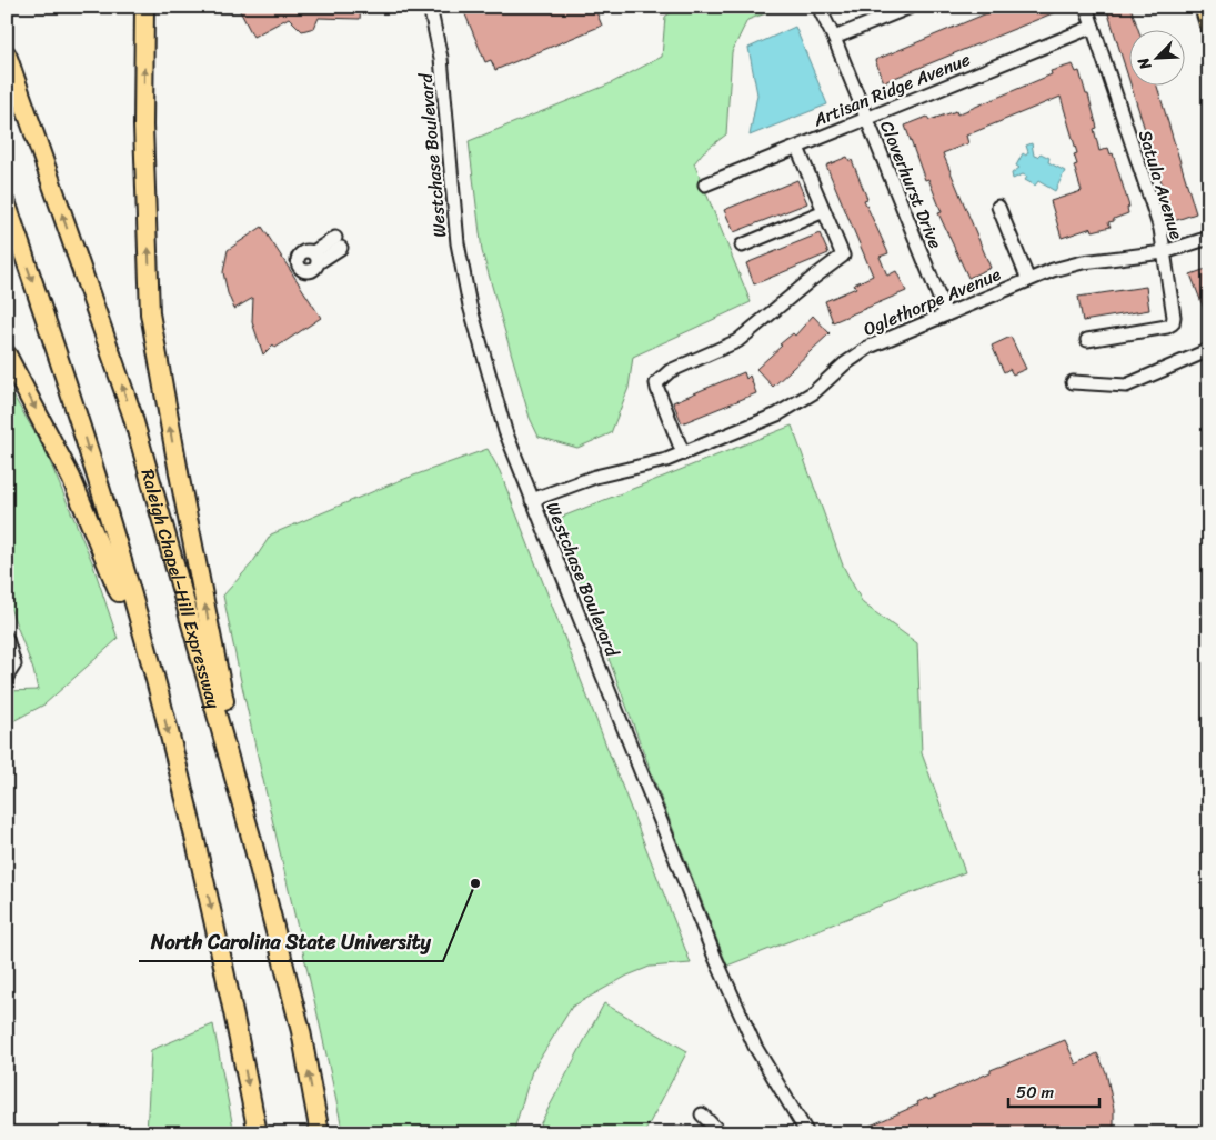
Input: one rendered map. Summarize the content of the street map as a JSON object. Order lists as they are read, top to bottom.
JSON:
{
  "streets": {
    "highway": ["Raleigh Chapel–Hill Expressway"],
    "street": [
      "Artisan Ridge Avenue",
      "Westchase Boulevard",
      "Cloverhurst Drive",
      "Satula Avenue",
      "Oglethorpe Avenue"
    ]
  },
  "crossings": [
    ["Artisan Ridge Avenue", "Cloverhurst Drive"],
    ["Artisan Ridge Avenue", "Satula Avenue"],
    ["Westchase Boulevard", "Oglethorpe Avenue"],
    ["Cloverhurst Drive", "Oglethorpe Avenue"],
    ["Satula Avenue", "Oglethorpe Avenue"]
  ],
  "places": ["North Carolina State University"],
  "scale_bar": "50 m",
  "north": "bottom left"
}
